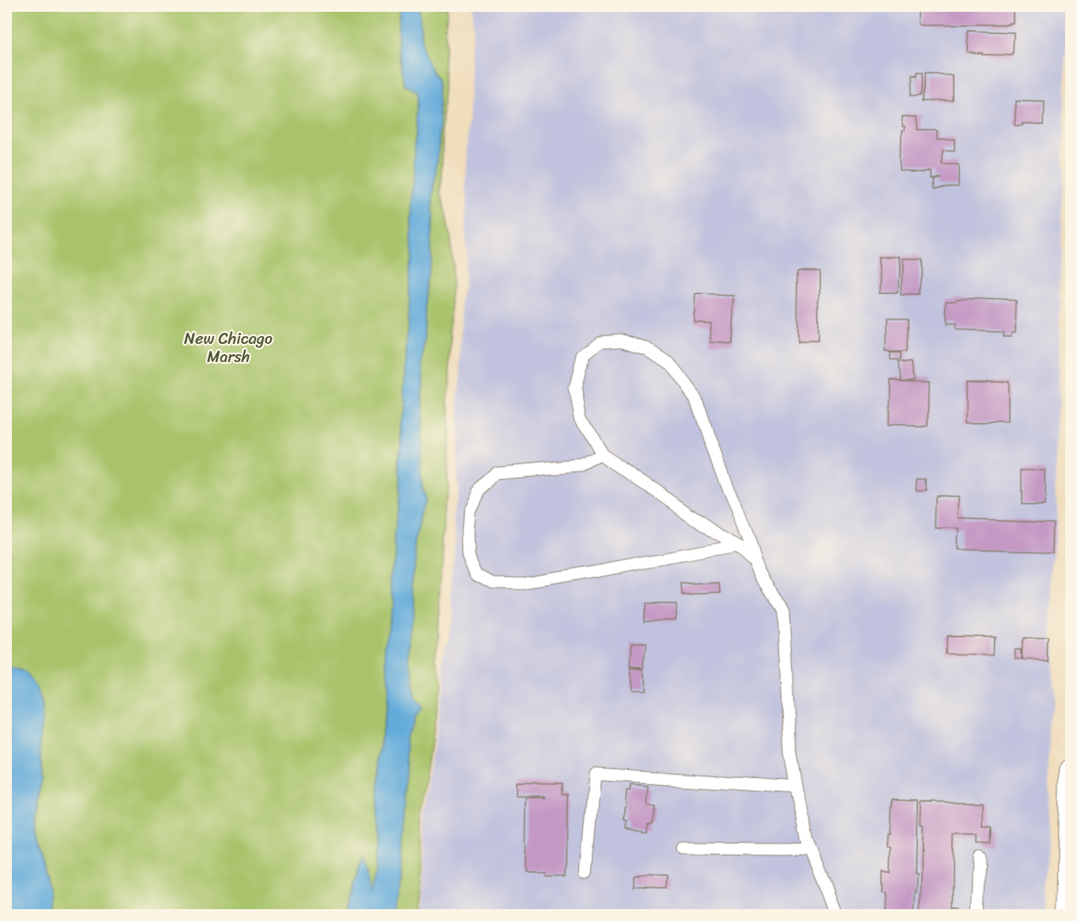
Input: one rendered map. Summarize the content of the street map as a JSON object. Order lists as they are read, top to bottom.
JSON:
{
  "parks": ["New Chicago Marsh"]
}
